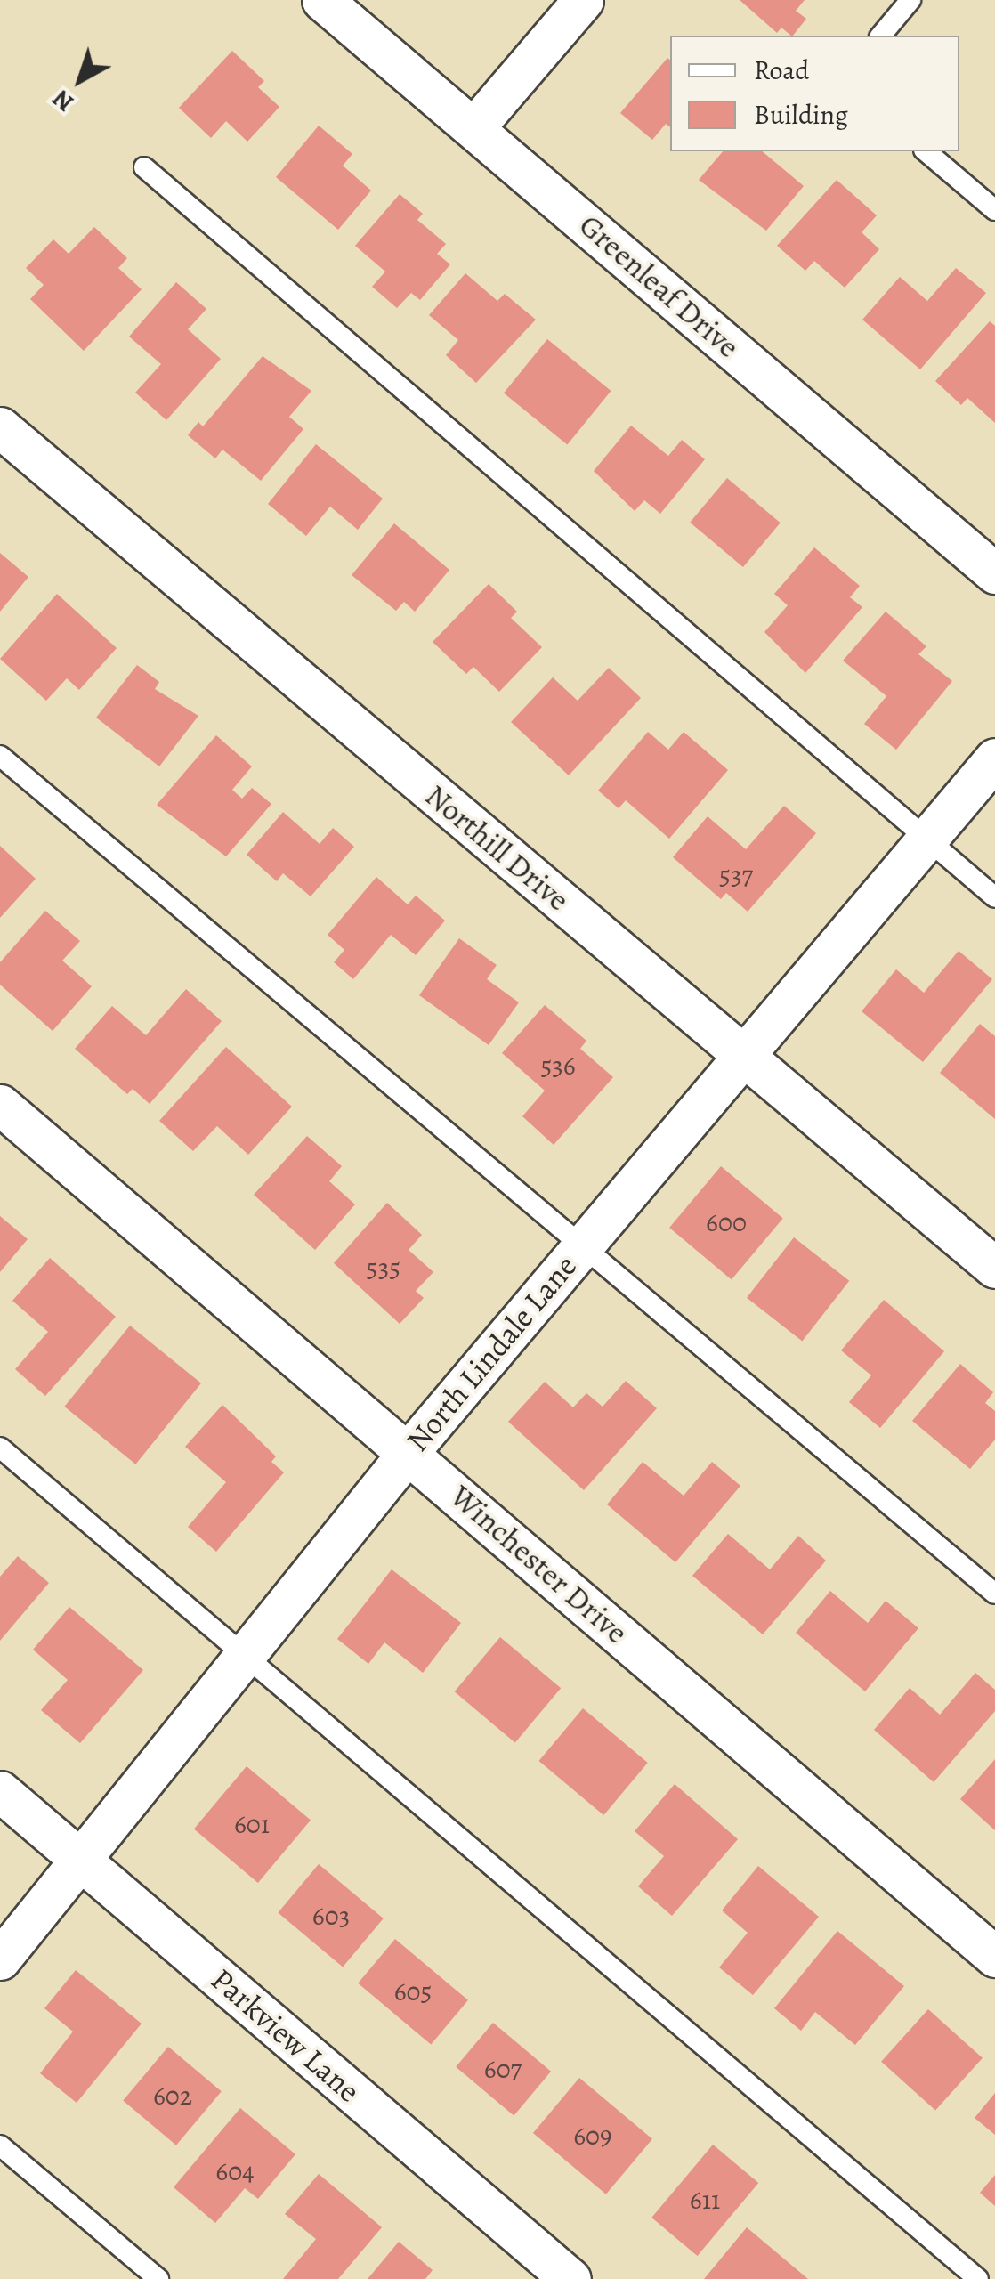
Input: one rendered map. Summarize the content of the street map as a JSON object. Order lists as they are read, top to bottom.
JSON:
{
  "streets": {
    "street": [
      "Greenleaf Drive",
      "Northill Drive",
      "North Lindale Lane",
      "Winchester Drive",
      "Parkview Lane"
    ]
  },
  "crossings": [
    ["Northill Drive", "North Lindale Lane"],
    ["North Lindale Lane", "Winchester Drive"],
    ["North Lindale Lane", "Parkview Lane"]
  ],
  "house_numbers": [
    "537",
    "536",
    "600",
    "535",
    "601",
    "603",
    "605",
    "607",
    "602",
    "609",
    "604",
    "611"
  ],
  "legend": ["Road", "Building"],
  "north": "bottom left"
}
